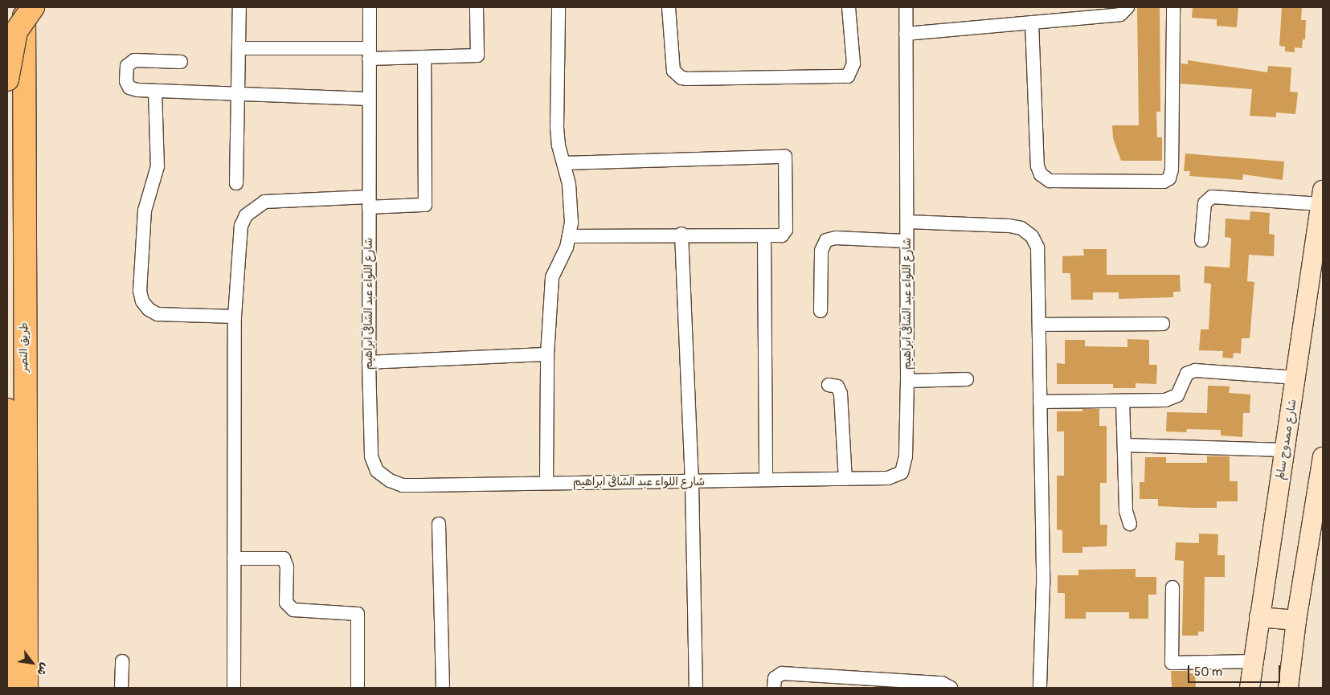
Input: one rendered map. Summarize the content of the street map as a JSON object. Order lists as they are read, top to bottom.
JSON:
{
  "streets": {
    "highway": ["طريق النصر"],
    "main road": ["شارع ممدوح سالم"],
    "street": ["شارع اللواء عبد الشافى ابراهيم"]
  },
  "scale_bar": "50 m",
  "north": "bottom right"
}
